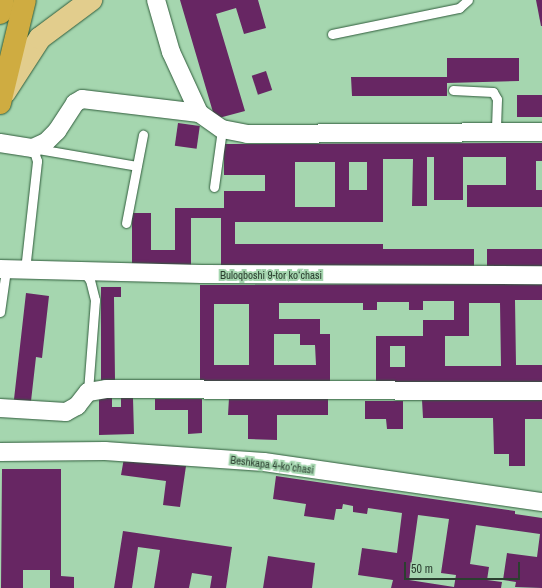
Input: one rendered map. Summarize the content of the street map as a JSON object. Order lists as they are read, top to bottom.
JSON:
{
  "streets": {
    "street": ["Buloqboshi 9-tor koʻchasi", "Beshkapa 4-koʻchasi"]
  },
  "scale_bar": "50 m"
}
